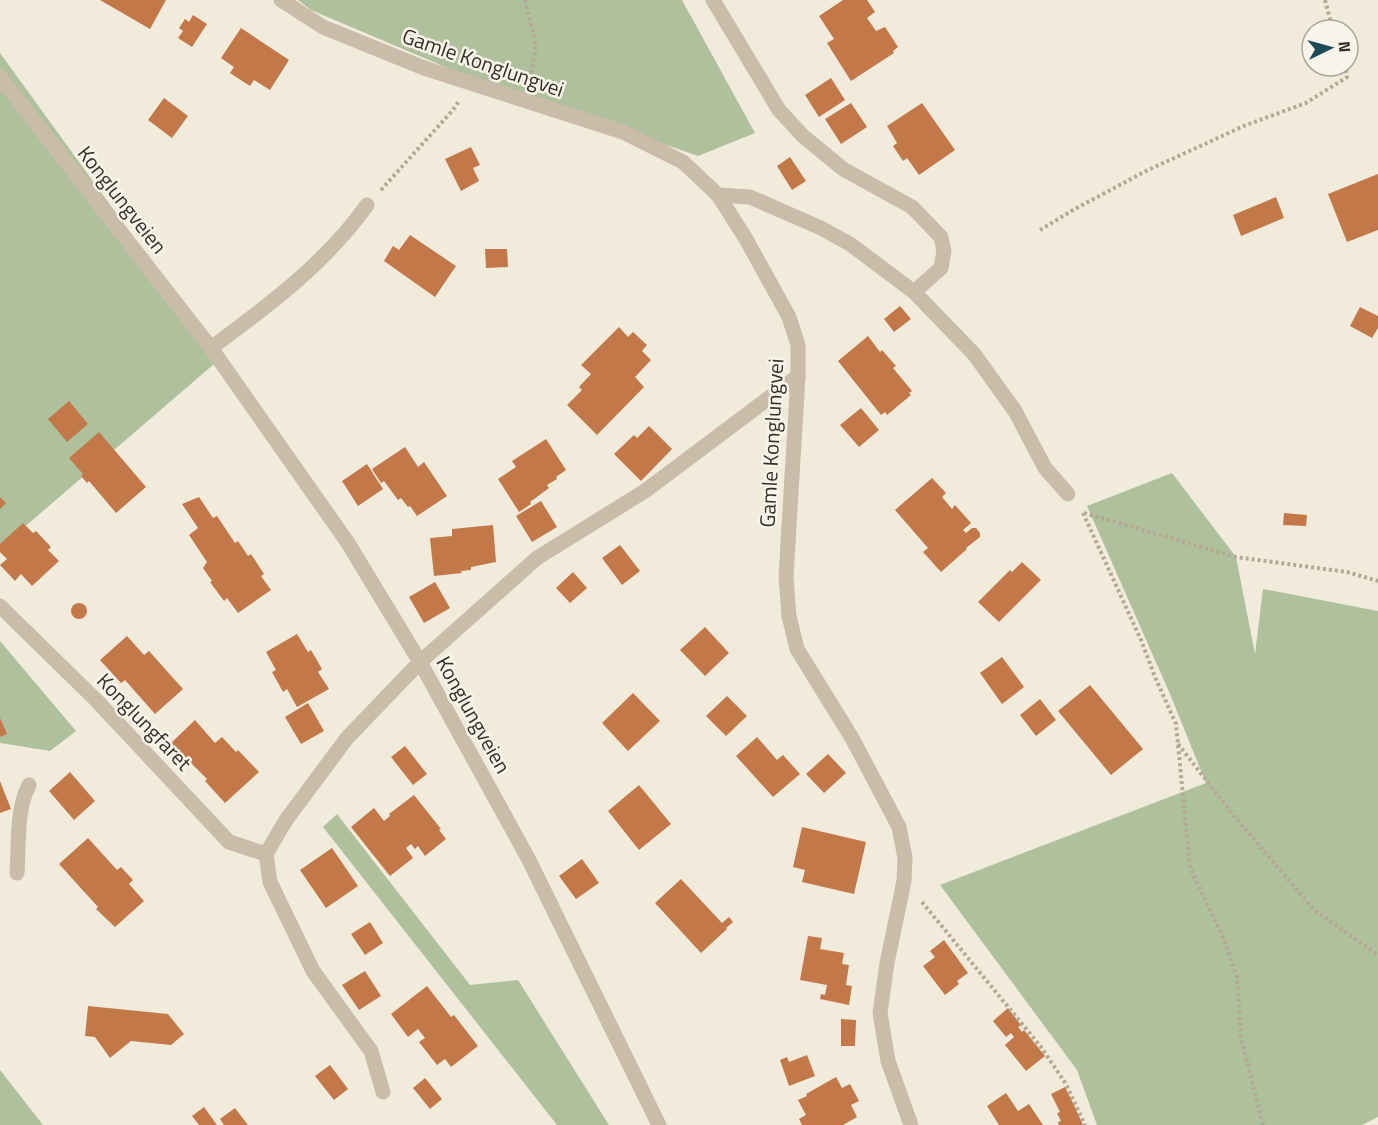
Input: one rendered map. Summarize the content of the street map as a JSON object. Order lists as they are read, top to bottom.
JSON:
{
  "streets": {
    "street": ["Gamle Konglungvei", "Konglungveien", "Konglungfaret"]
  },
  "north": "right"
}
